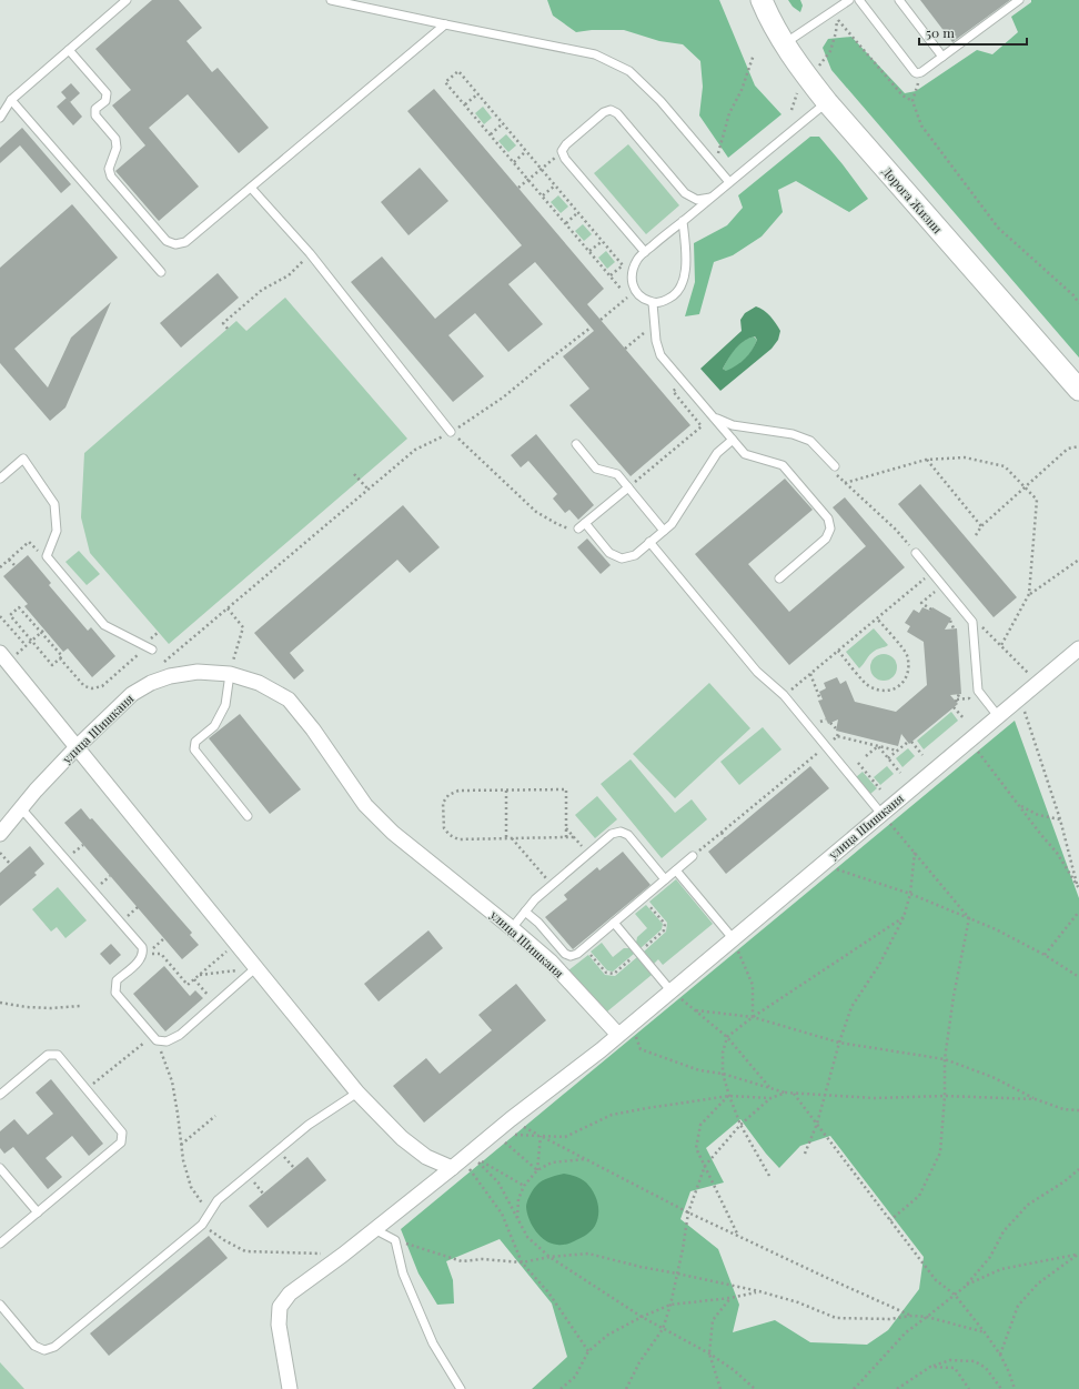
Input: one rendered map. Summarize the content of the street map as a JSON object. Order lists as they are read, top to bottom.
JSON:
{
  "streets": {
    "main road": ["Дорога Жизни"],
    "street": ["улица Шишканя"]
  },
  "scale_bar": "50 m"
}
